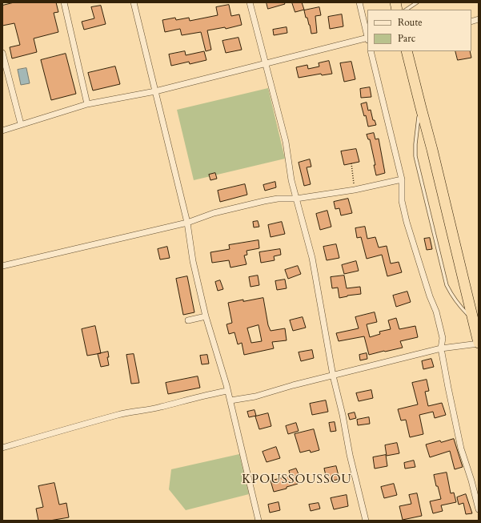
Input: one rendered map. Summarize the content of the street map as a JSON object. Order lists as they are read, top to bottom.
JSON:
{
  "districts": ["KPOUSSOUSSOU"],
  "legend": ["Route", "Parc"]
}
